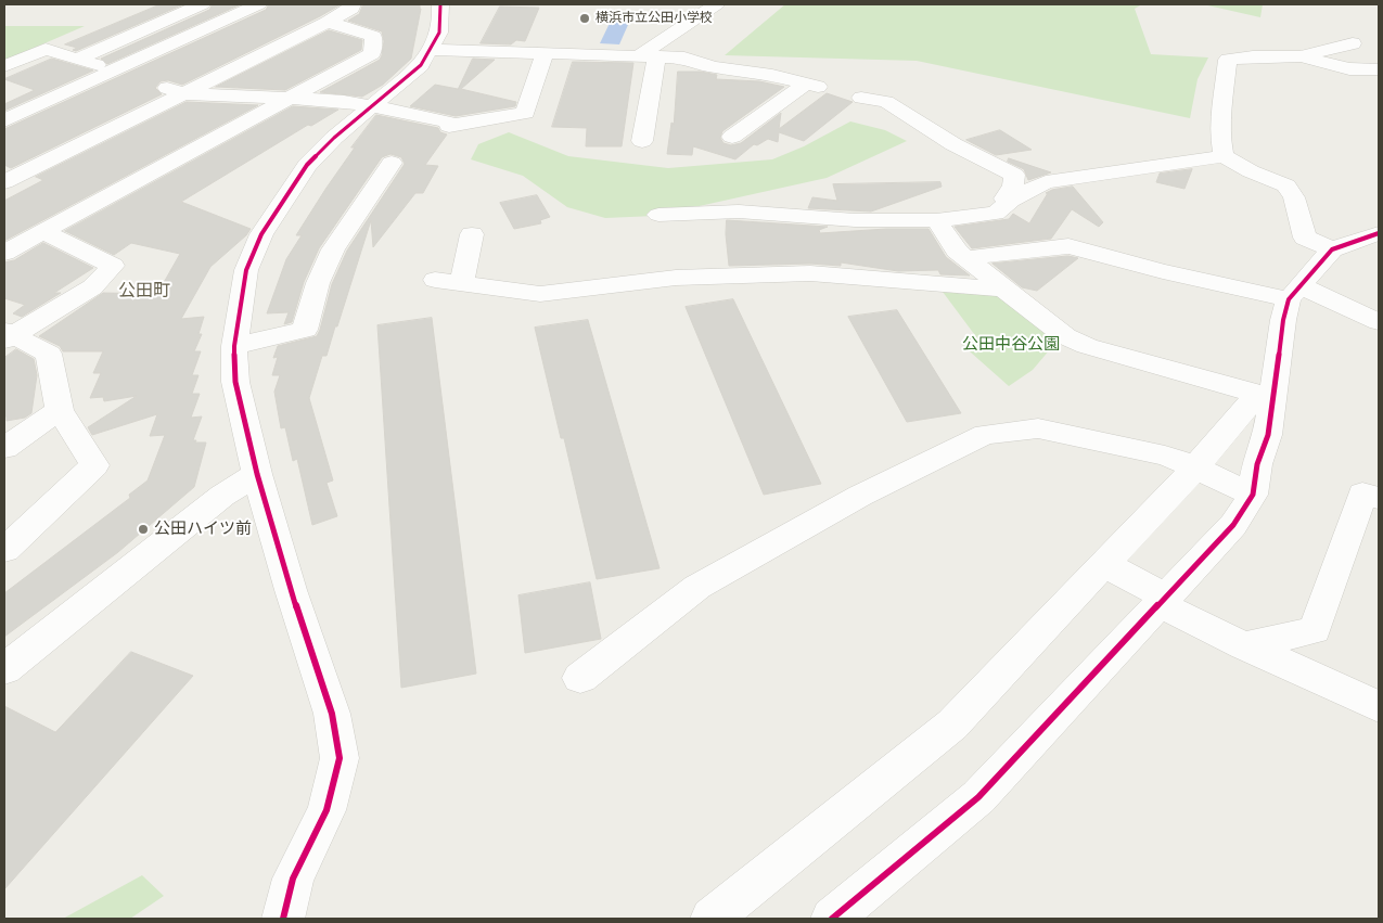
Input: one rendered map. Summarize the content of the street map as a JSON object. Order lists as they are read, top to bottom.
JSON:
{
  "districts": ["公田町"],
  "parks": ["公田中谷公園"],
  "places": ["横浜市立公田小学校", "公田ハイツ前"]
}
